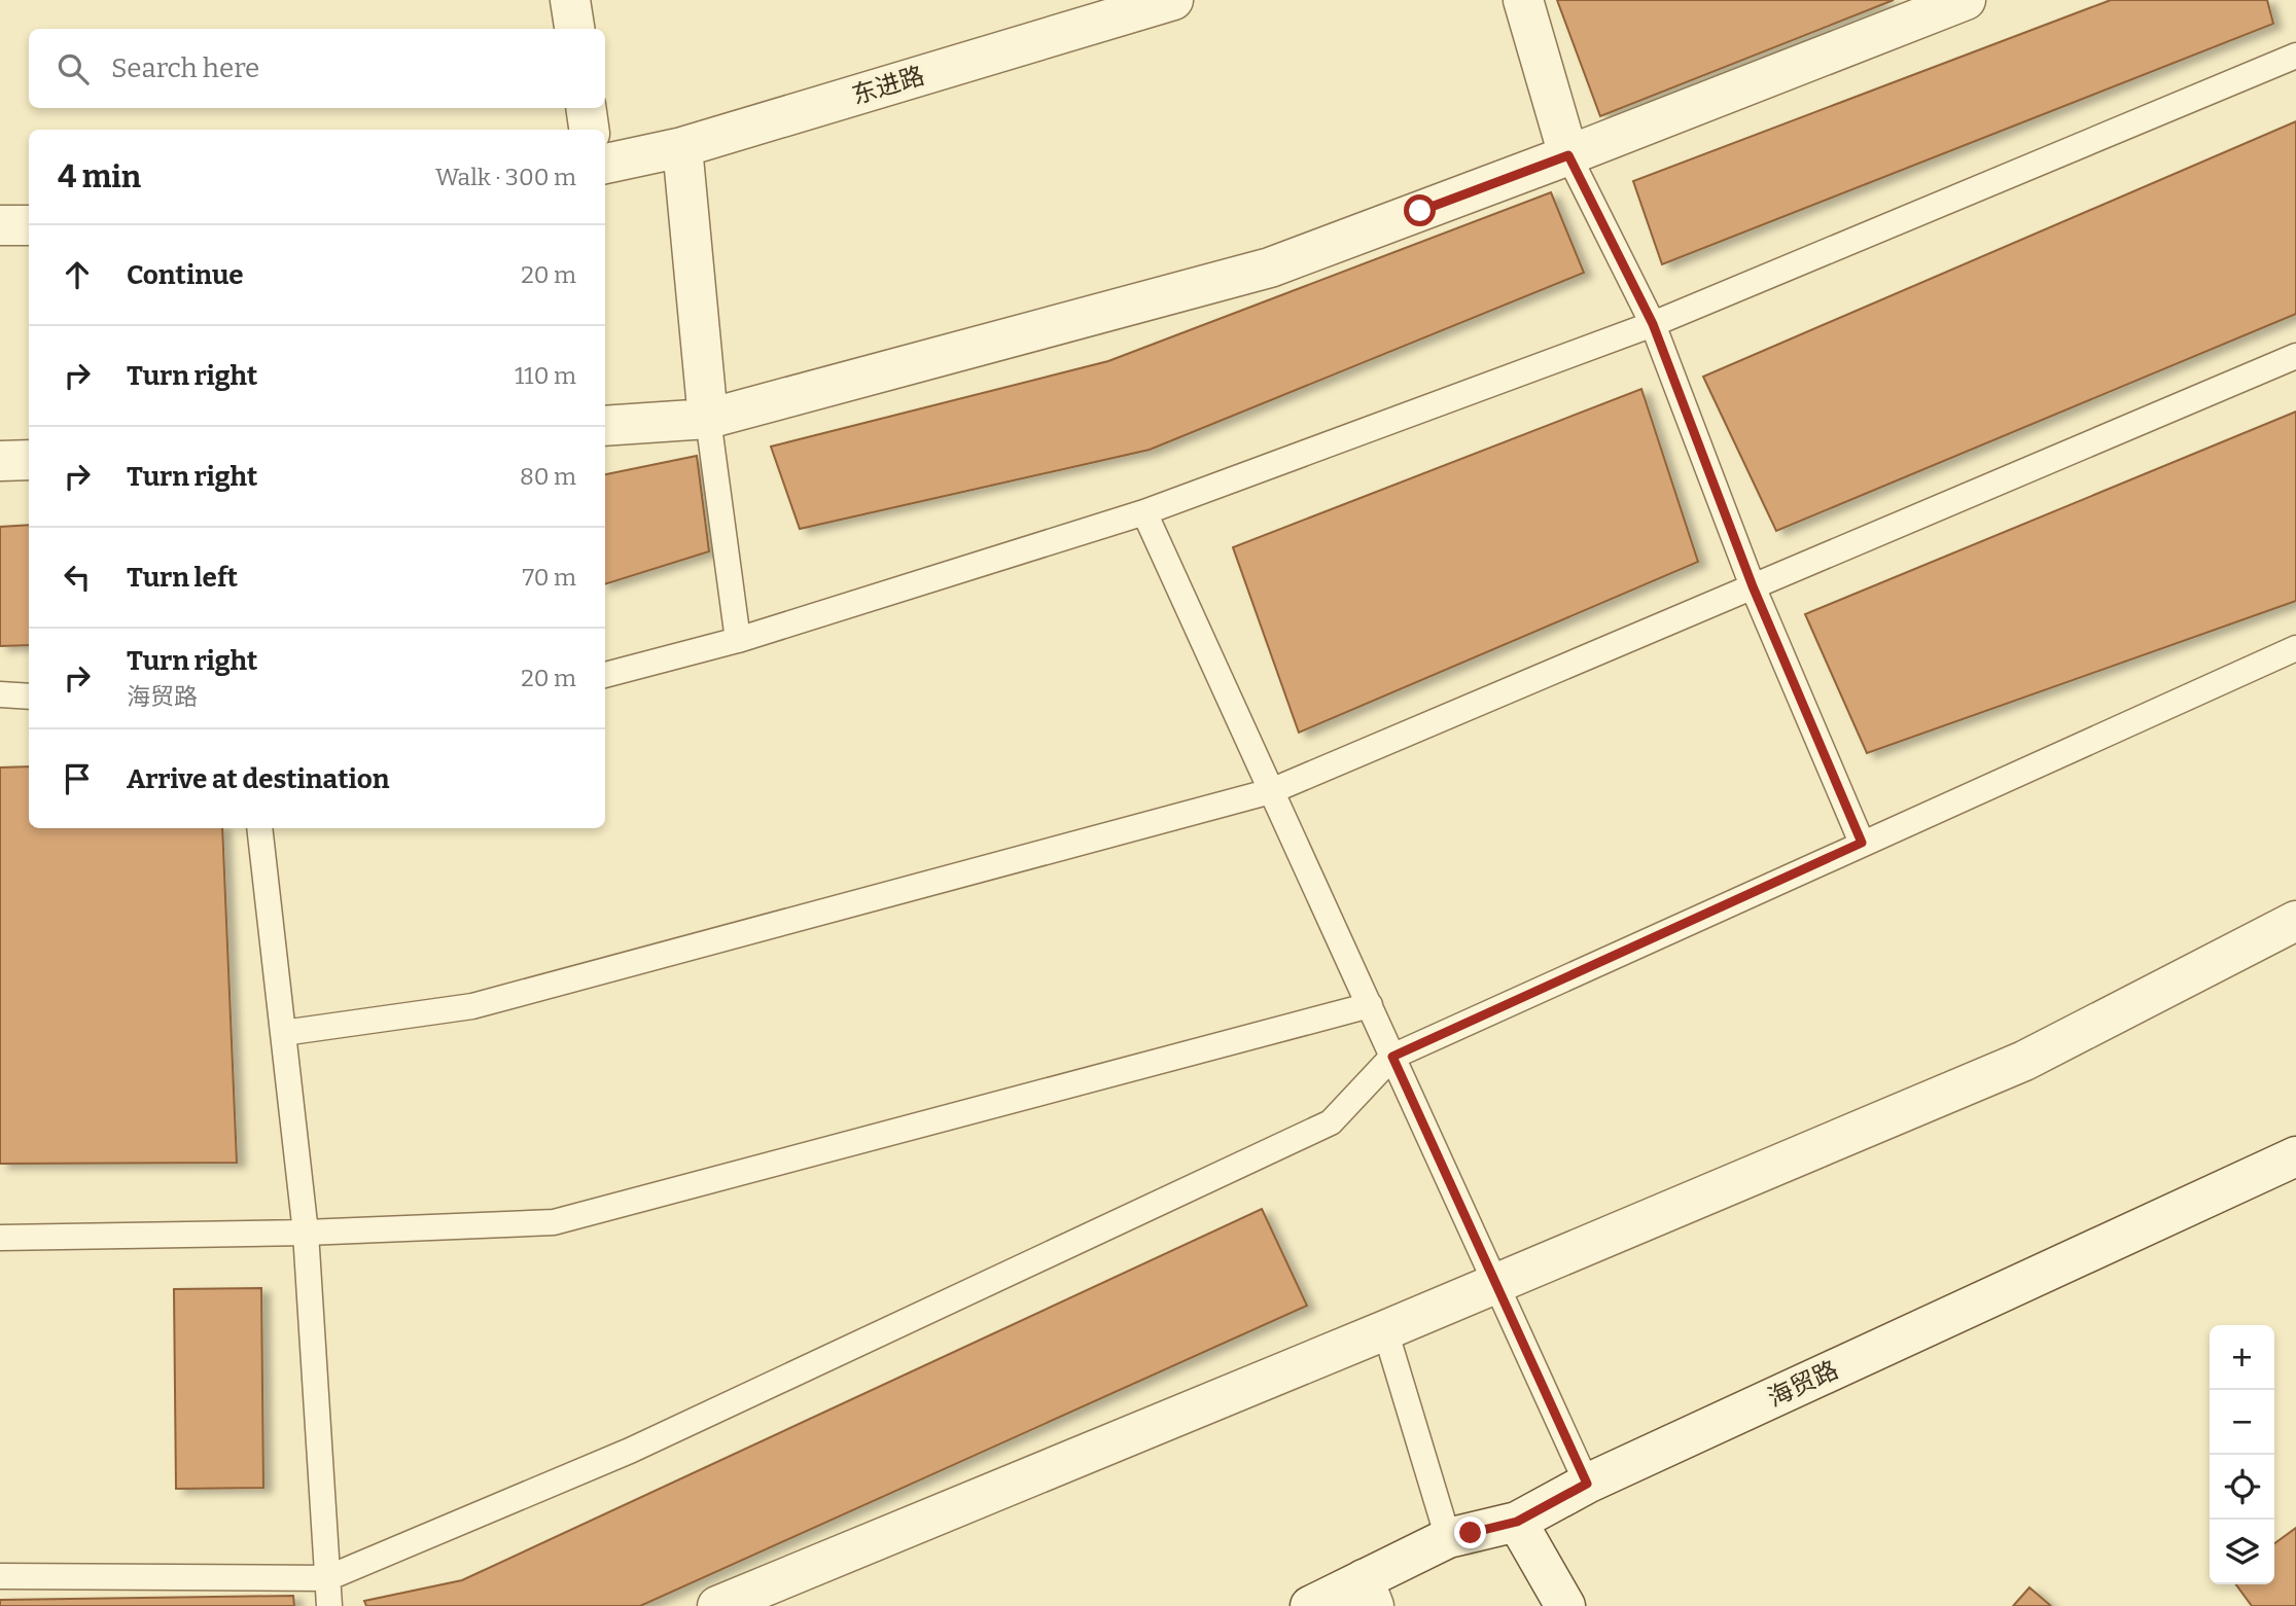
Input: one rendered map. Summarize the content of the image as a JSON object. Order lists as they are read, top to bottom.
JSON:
{
  "streets": {
    "street": ["东进路", "海贸路"]
  },
  "page": {
    "search": "Search here",
    "heading": ["4 min", "Walk · 300 m"],
    "list": [
      ["Continue", "20 m"],
      ["Turn right", "110 m"],
      ["Turn right", "80 m"],
      ["Turn left", "70 m"],
      ["Turn right", "海贸路", "20 m"],
      "Arrive at destination"
    ],
    "map_buttons": ["+", "−"]
  }
}
